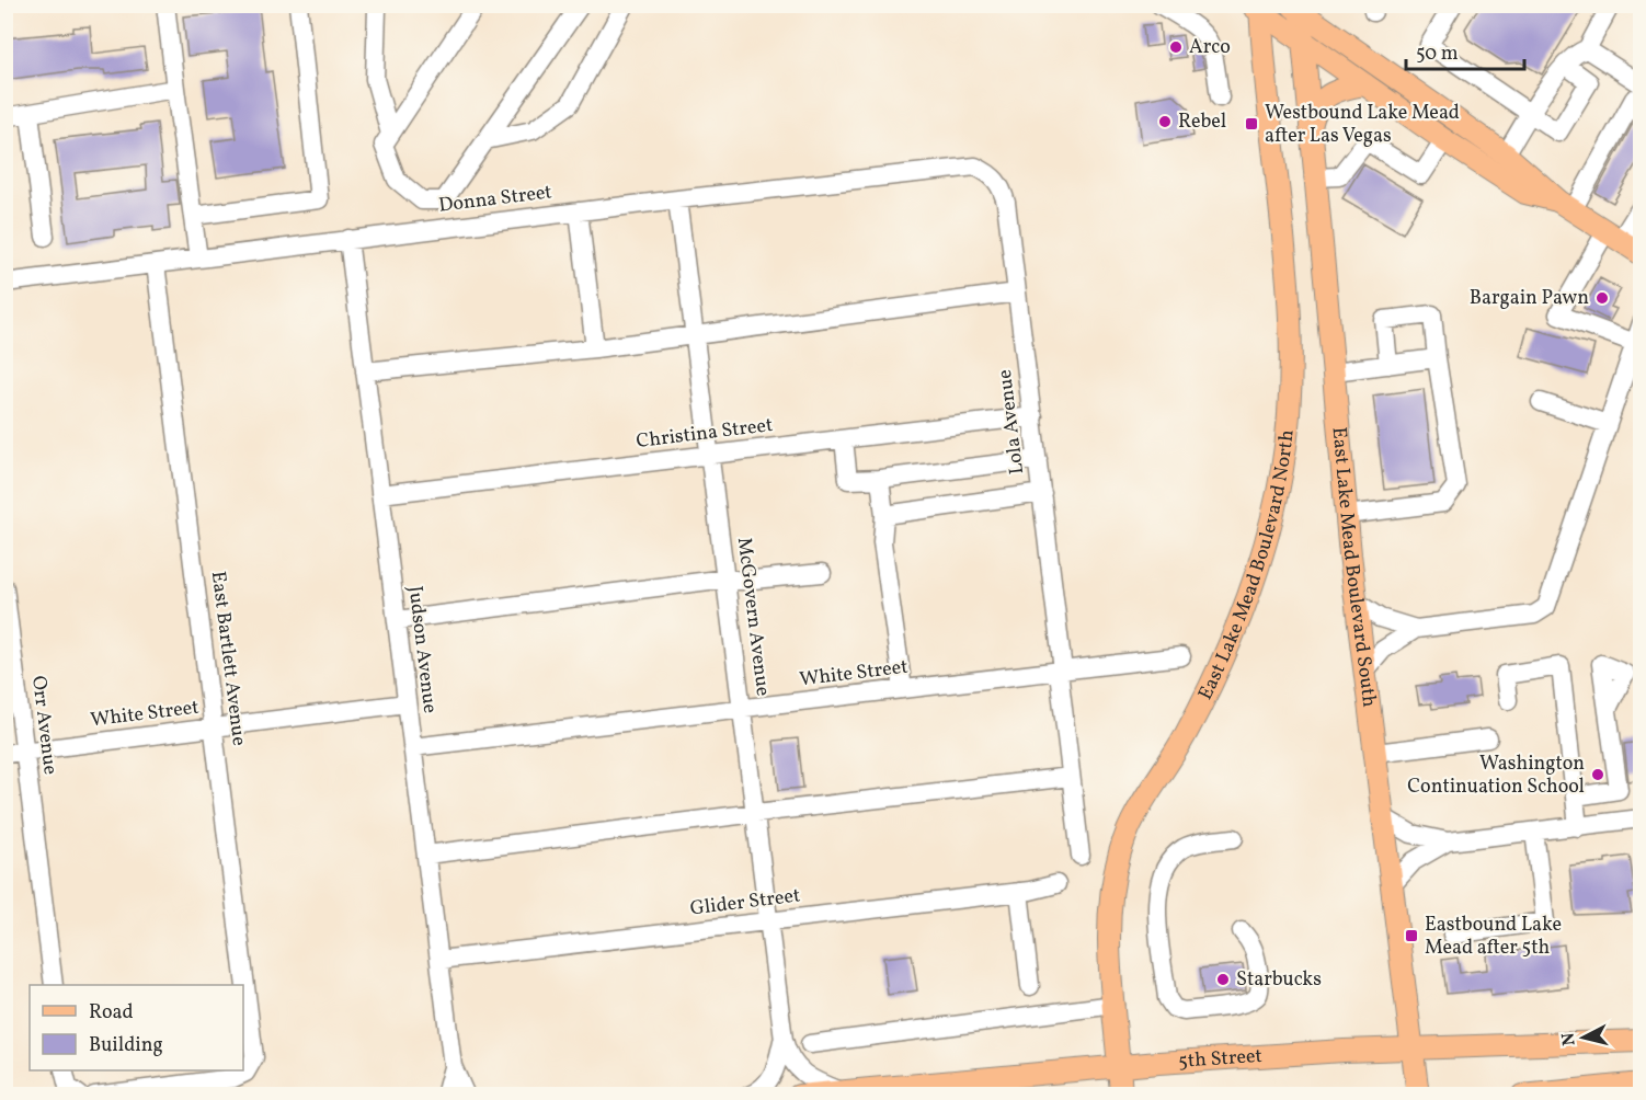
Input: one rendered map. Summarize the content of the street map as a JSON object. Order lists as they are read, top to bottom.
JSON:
{
  "streets": {
    "main road": ["East Lake Mead Boulevard North", "East Lake Mead Boulevard South", "5th Street"],
    "street": [
      "Donna Street",
      "Lola Avenue",
      "Christina Street",
      "McGovern Avenue",
      "Judson Avenue",
      "East Bartlett Avenue",
      "White Street",
      "Orr Avenue",
      "Glider Street"
    ]
  },
  "crossings": [
    ["Donna Street", "Lola Avenue"],
    ["Donna Street", "McGovern Avenue"],
    ["Donna Street", "Judson Avenue"],
    ["Donna Street", "East Bartlett Avenue"],
    ["Lola Avenue", "Christina Street"],
    ["Lola Avenue", "White Street"],
    ["Christina Street", "McGovern Avenue"],
    ["Christina Street", "Judson Avenue"],
    ["East Lake Mead Boulevard North", "5th Street"],
    ["East Lake Mead Boulevard South", "5th Street"],
    ["McGovern Avenue", "White Street"],
    ["McGovern Avenue", "Glider Street"],
    ["McGovern Avenue", "5th Street"],
    ["Judson Avenue", "White Street"],
    ["Judson Avenue", "Glider Street"],
    ["East Bartlett Avenue", "White Street"],
    ["White Street", "Orr Avenue"]
  ],
  "places": {
    "other": [
      "Arco",
      "Rebel",
      "Bargain Pawn",
      "Washington Continuation School",
      "Starbucks"
    ],
    "transit": ["Westbound Lake Mead after Las Vegas", "Eastbound Lake Mead after 5th"]
  },
  "legend": ["Road", "Building"],
  "scale_bar": "50 m",
  "north": "left"
}
